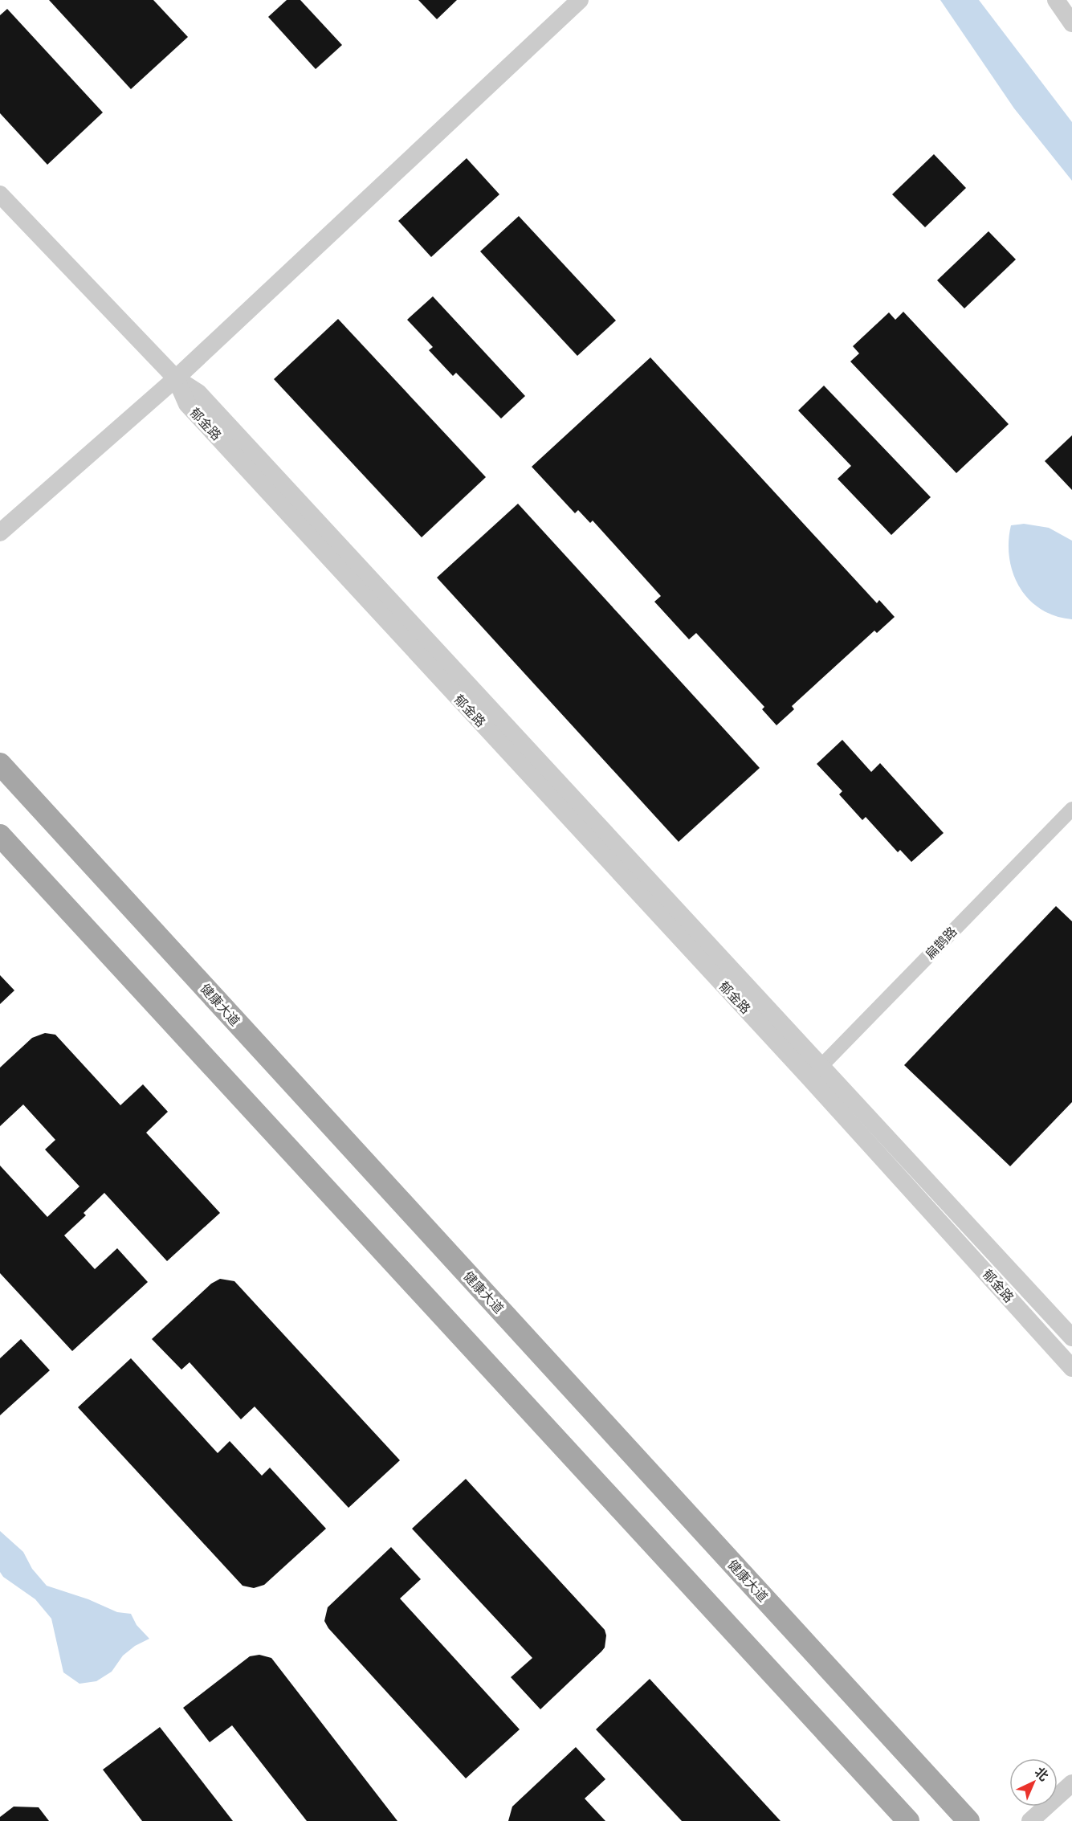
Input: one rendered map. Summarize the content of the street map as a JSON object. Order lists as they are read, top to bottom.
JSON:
{
  "streets": {
    "main road": ["健康大道"],
    "street": ["郁金路", "扁鹊路"]
  },
  "crossings": [
    ["郁金路", "扁鹊路"]
  ],
  "north": "top right"
}
